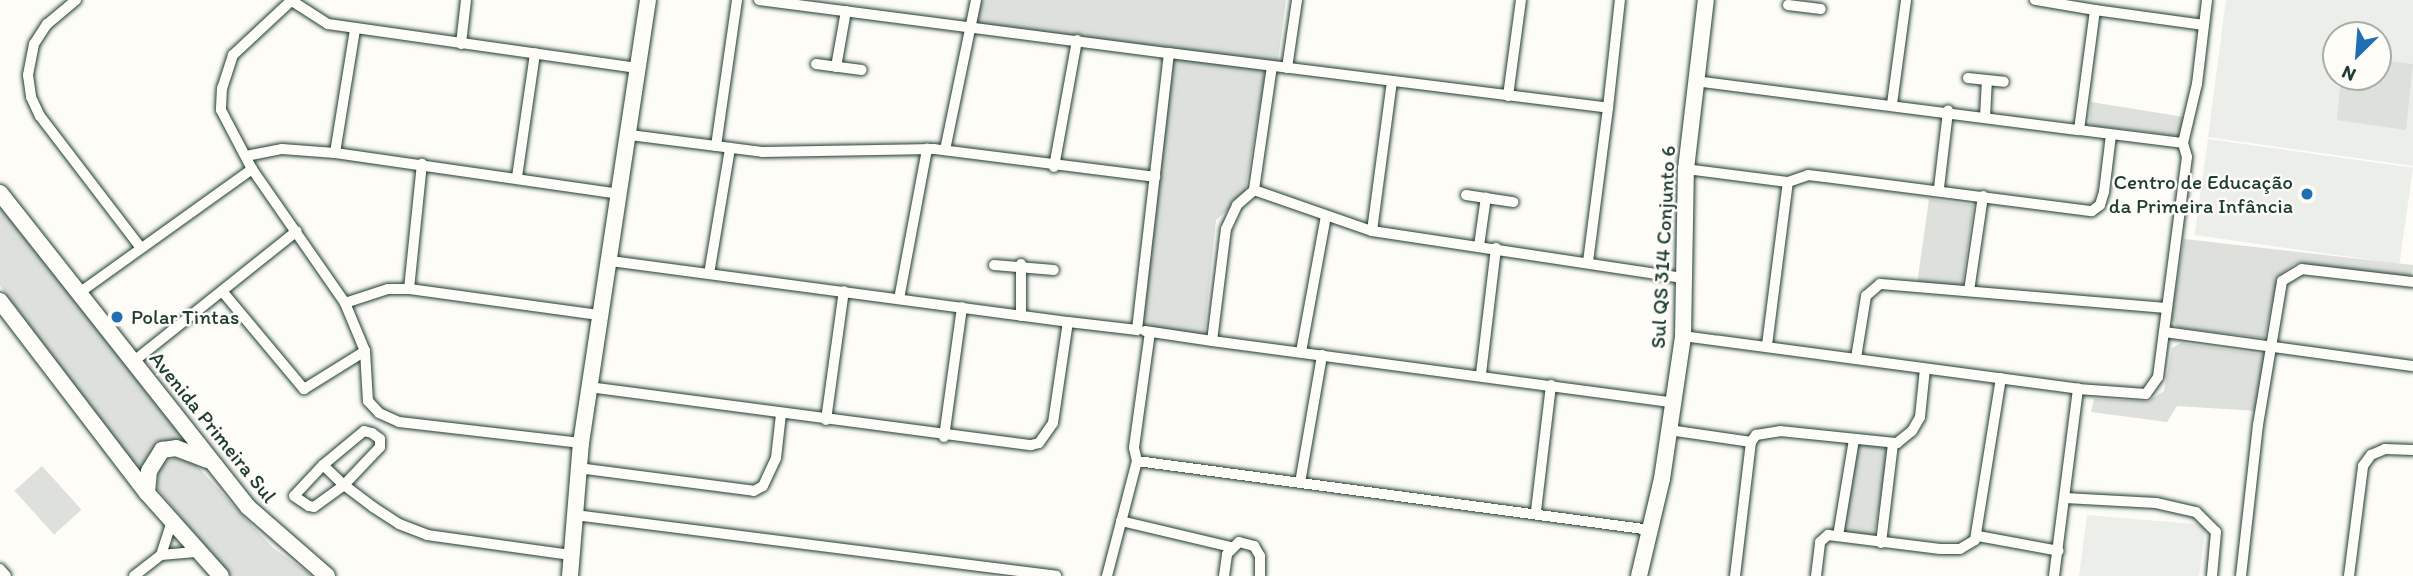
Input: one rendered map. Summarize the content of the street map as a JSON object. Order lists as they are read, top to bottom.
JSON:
{
  "streets": {
    "street": ["Sul QS 314 Conjunto 6", "Avenida Primeira Sul"]
  },
  "places": ["Centro de Educação da Primeira Infância", "Polar Tintas"],
  "north": "bottom left"
}
